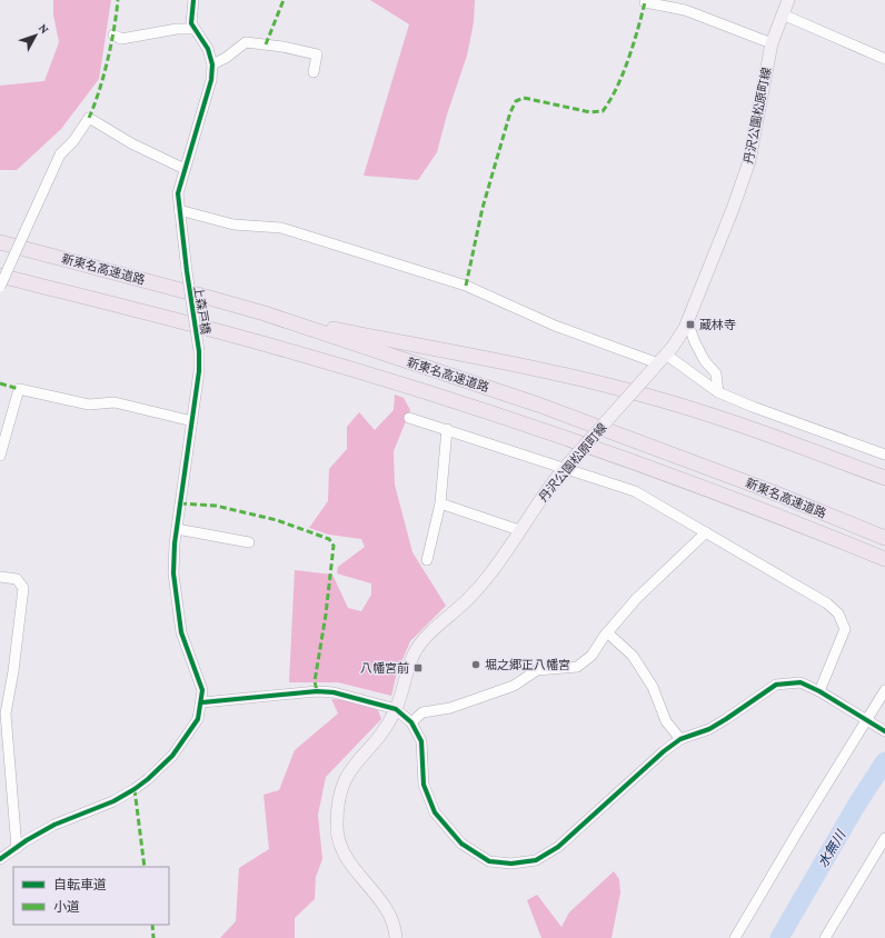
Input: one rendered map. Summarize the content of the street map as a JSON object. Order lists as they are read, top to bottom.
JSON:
{
  "streets": {
    "highway": ["新東名高速道路"],
    "main road": ["丹沢公園松原町線"],
    "street": ["上森戸橋"]
  },
  "water": ["水無川"],
  "places": {
    "transit": ["蔵林寺", "八幡宮前"],
    "other": ["堀之郷正八幡宮"]
  },
  "legend": ["自転車道", "小道"],
  "north": "top right"
}
